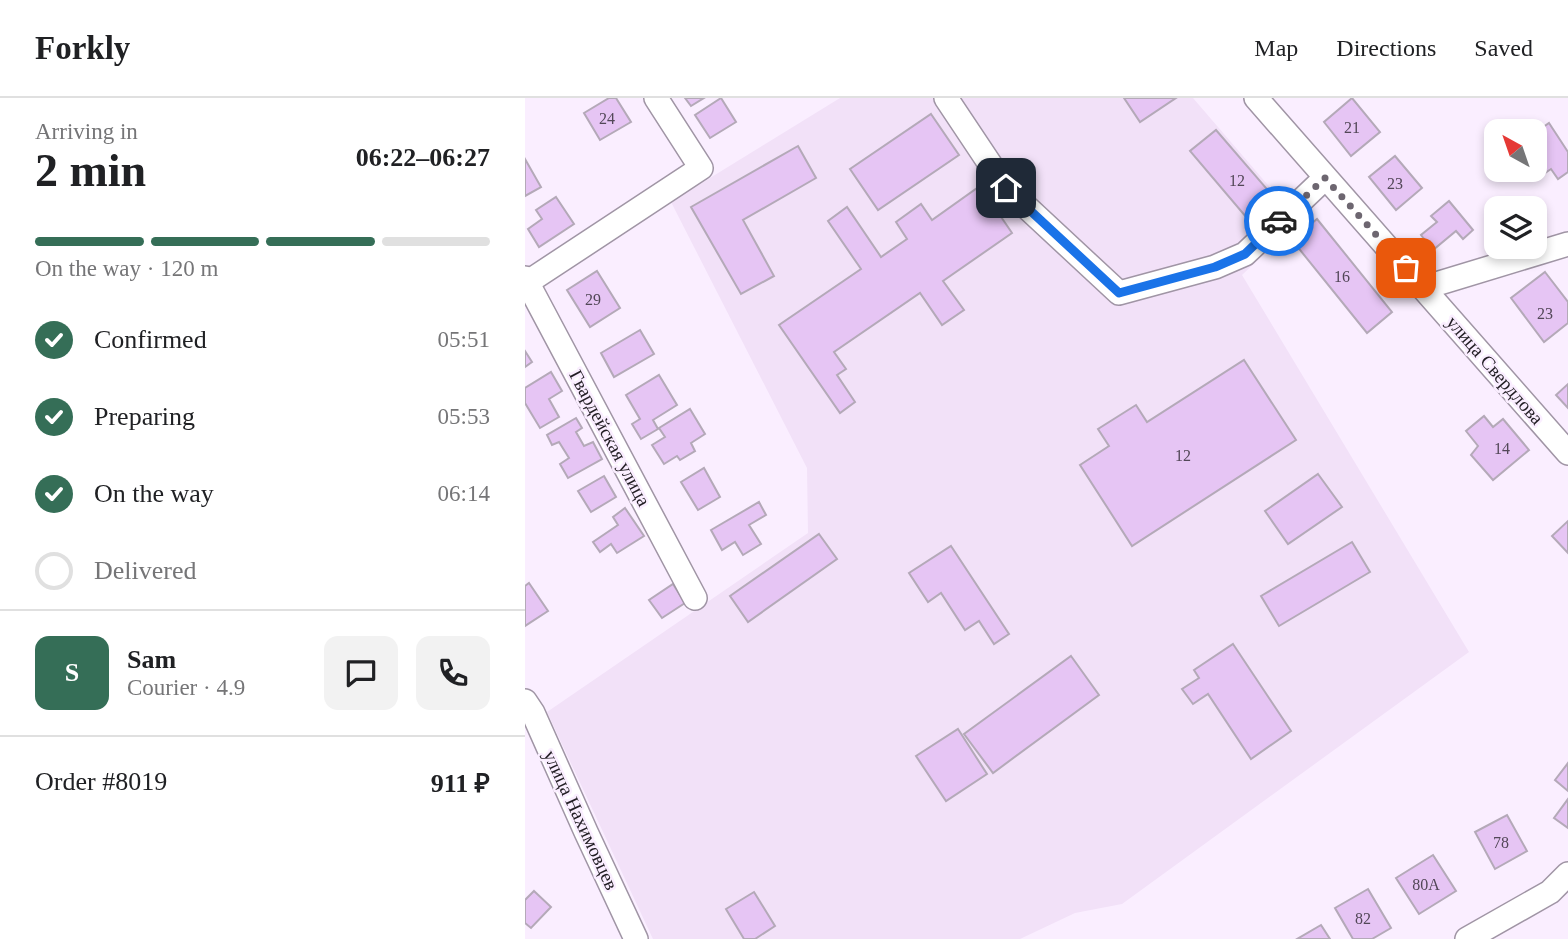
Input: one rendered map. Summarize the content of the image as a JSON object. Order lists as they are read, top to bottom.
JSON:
{
  "streets": {
    "street": ["улица Свердлова", "Гвардейская улица", "улица Нахимовцев"]
  },
  "house_numbers": [
    "24",
    "21",
    "12",
    "23",
    "16",
    "29",
    "23",
    "14",
    "12",
    "78",
    "80А",
    "82"
  ],
  "north": "top left",
  "page": {
    "header": "Forkly",
    "nav": ["Map", "Directions", "Saved"],
    "heading": ["2 min", "Arriving in", "06:22–06:27"],
    "panel": [
      "Sam",
      "Courier · 4.9",
      "Order #8019",
      "911 ₽"
    ],
    "bar": "On the way · 120 m",
    "list": [
      ["Confirmed", "05:51"],
      ["Preparing", "05:53"],
      ["On the way", "06:14"],
      "Delivered"
    ],
    "round": "S"
  }
}
